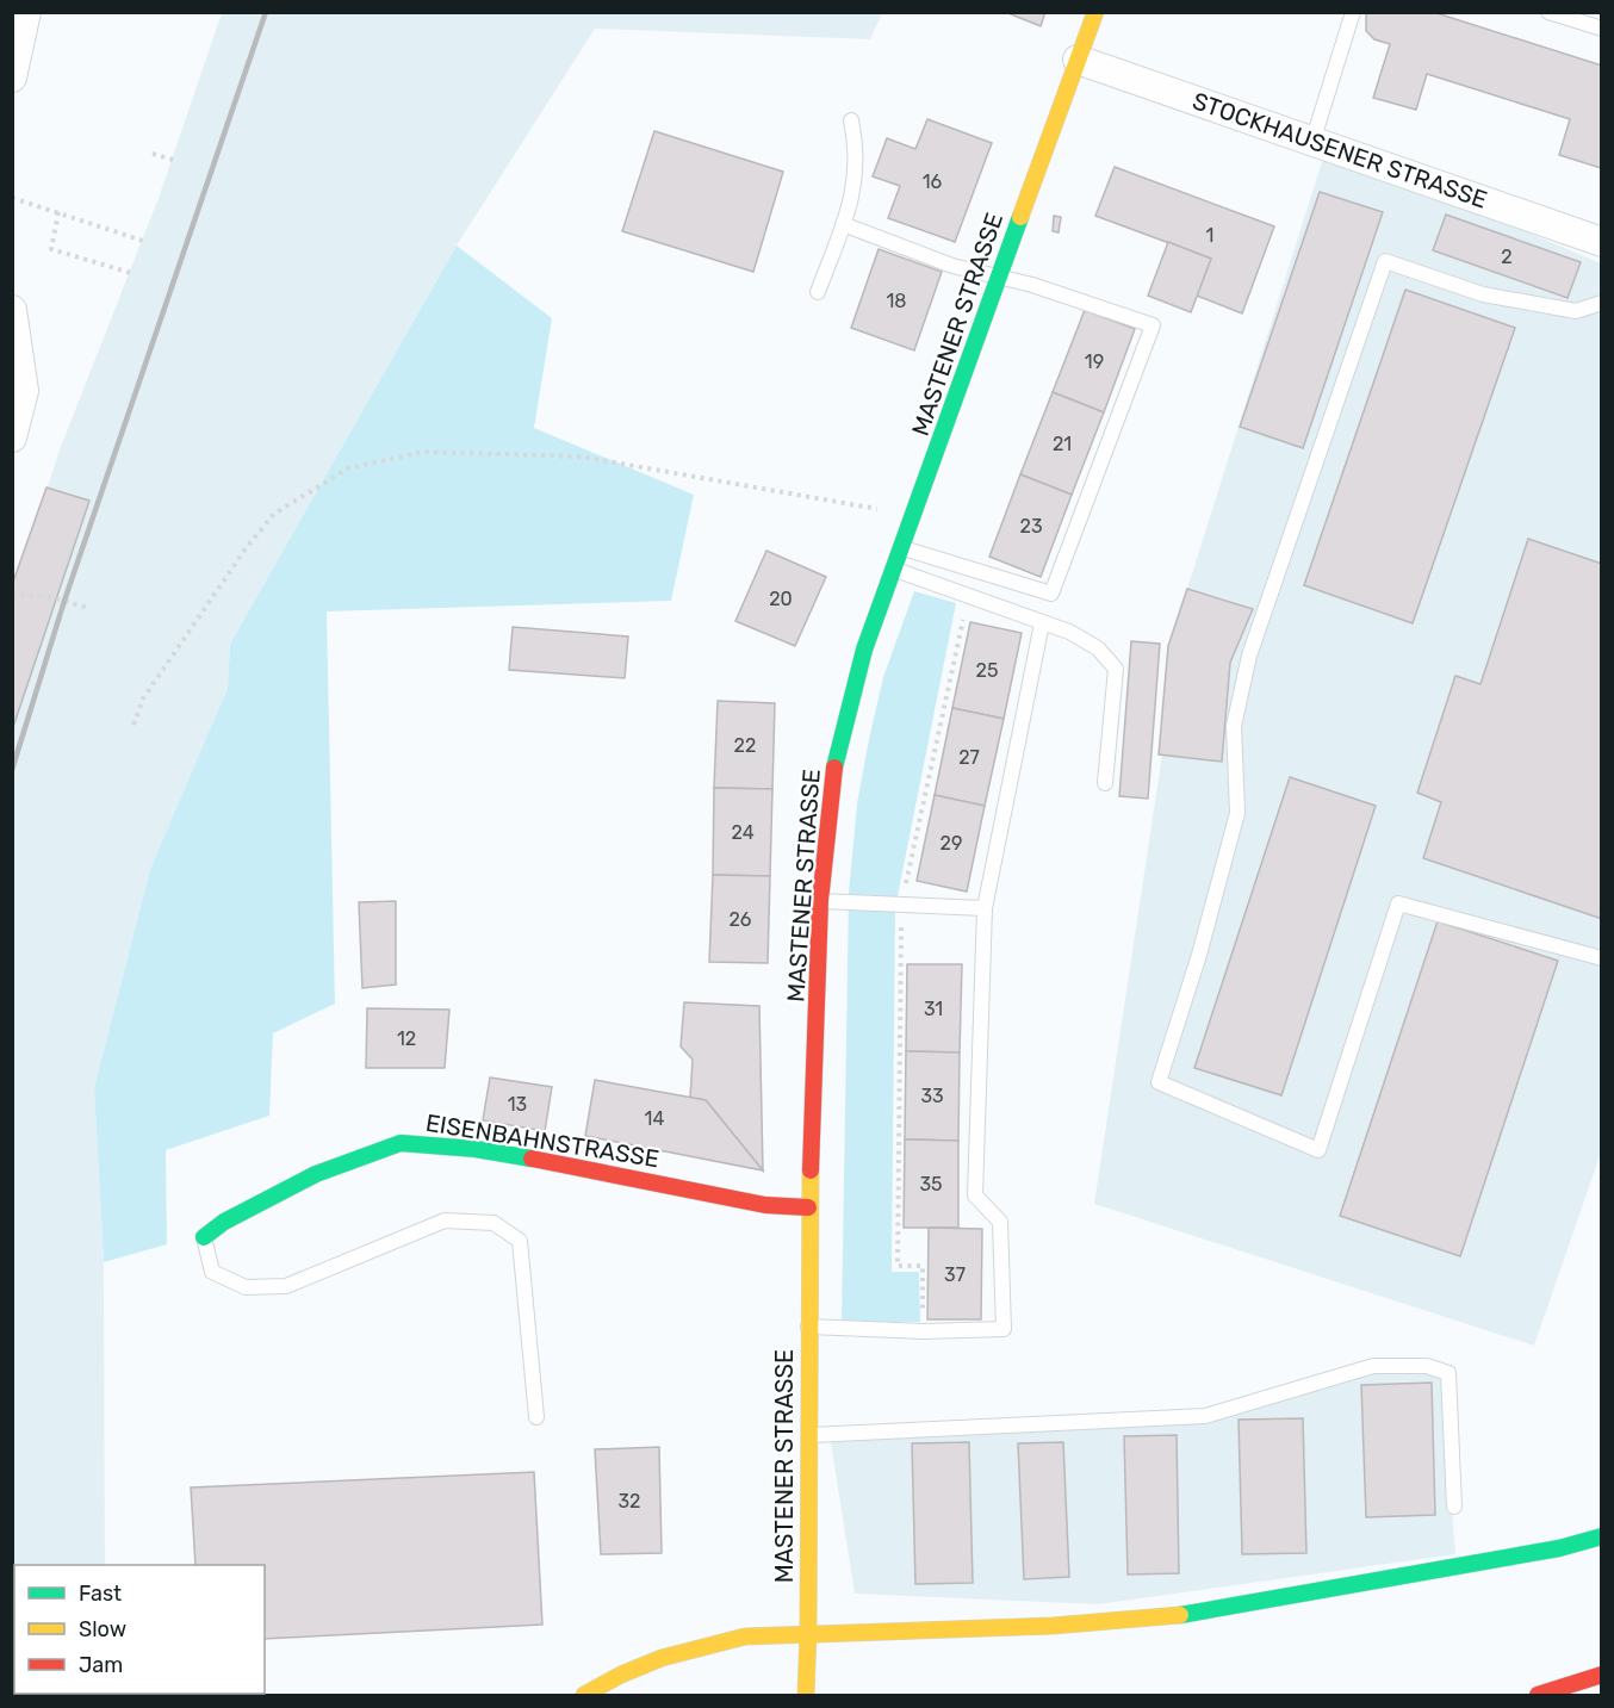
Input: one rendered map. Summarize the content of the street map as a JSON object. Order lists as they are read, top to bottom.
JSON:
{
  "streets": {
    "main road": ["MASTENER STRASSE", "EISENBAHNSTRASSE"],
    "street": ["STOCKHAUSENER STRASSE"]
  },
  "crossings": [
    ["STOCKHAUSENER STRASSE", "MASTENER STRASSE"],
    ["MASTENER STRASSE", "EISENBAHNSTRASSE"]
  ],
  "house_numbers": [
    "16",
    "1",
    "2",
    "18",
    "19",
    "21",
    "23",
    "20",
    "25",
    "22",
    "27",
    "24",
    "29",
    "26",
    "31",
    "12",
    "33",
    "13",
    "14",
    "35",
    "37",
    "32"
  ],
  "legend": ["Fast", "Slow", "Jam"]
}
